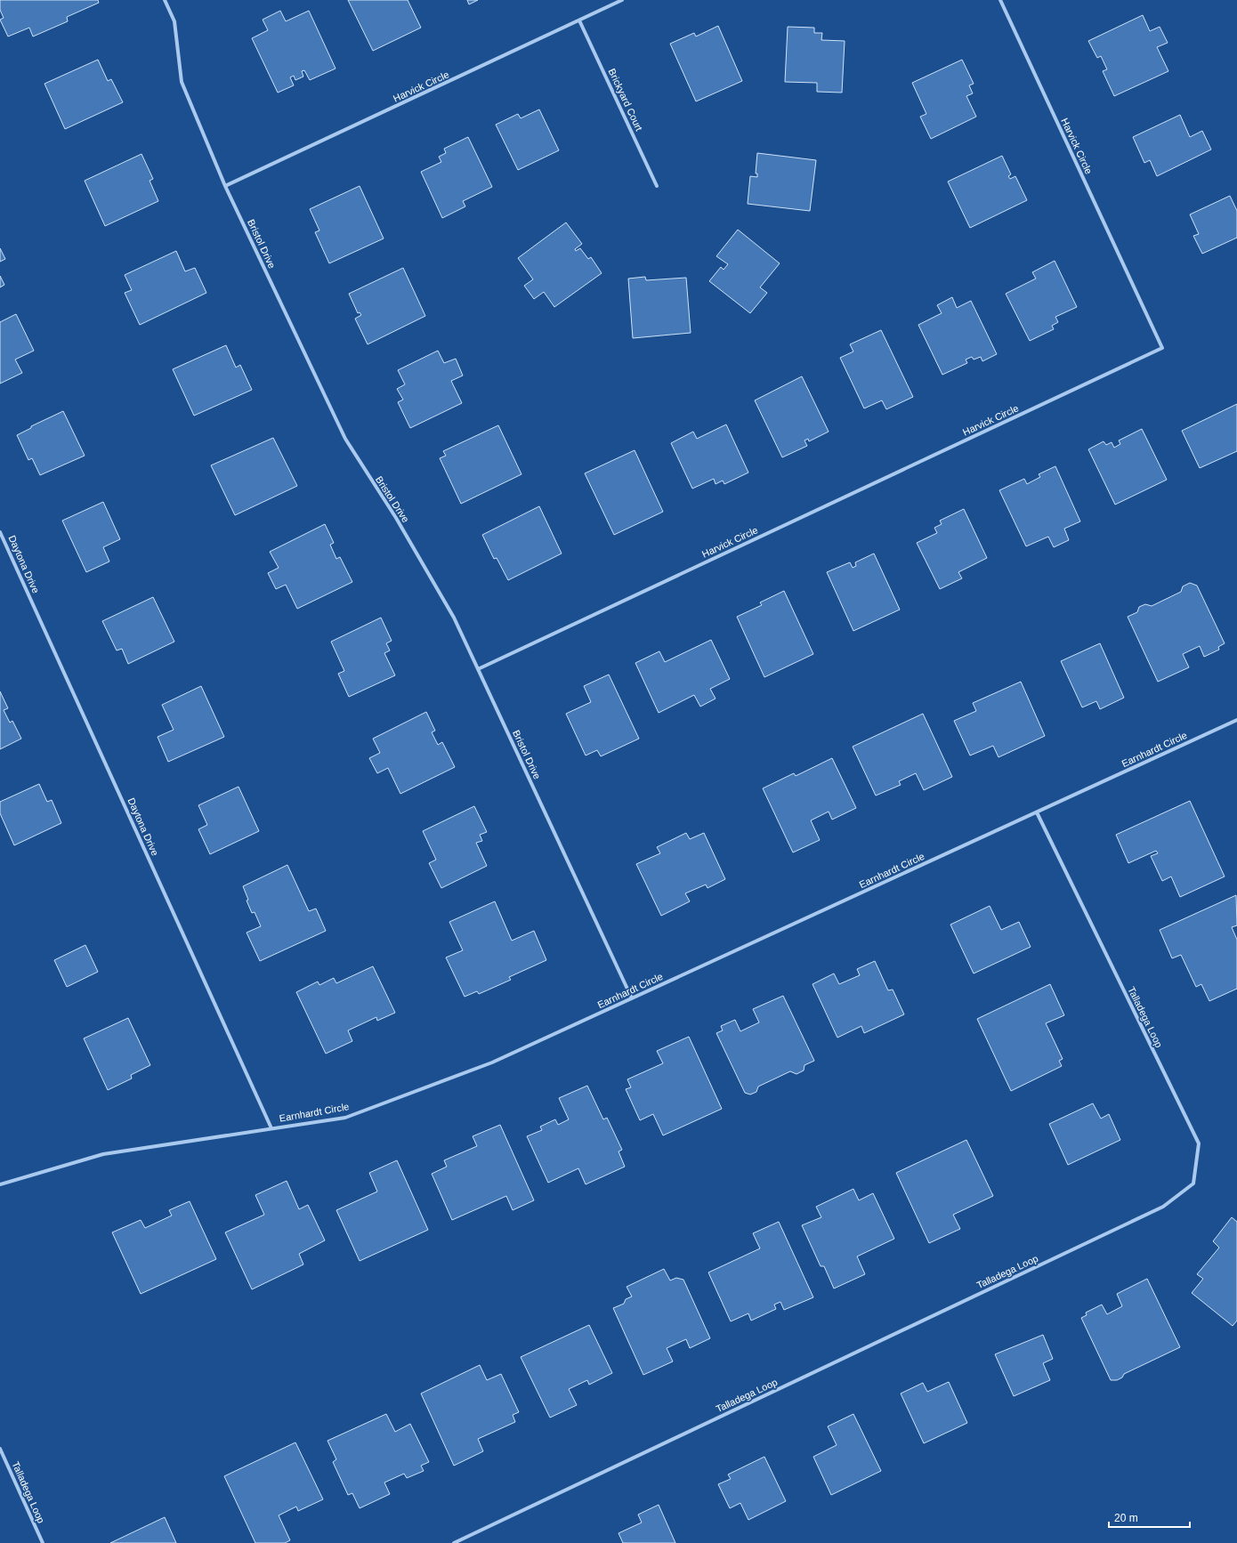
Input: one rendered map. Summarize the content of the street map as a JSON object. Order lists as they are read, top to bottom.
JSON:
{
  "streets": {
    "street": [
      "Harvick Circle",
      "Brickyard Court",
      "Bristol Drive",
      "Daytona Drive",
      "Earnhardt Circle",
      "Talladega Loop"
    ]
  },
  "crossings": [
    ["Harvick Circle", "Brickyard Court"],
    ["Harvick Circle", "Bristol Drive"],
    ["Bristol Drive", "Earnhardt Circle"],
    ["Daytona Drive", "Earnhardt Circle"],
    ["Earnhardt Circle", "Talladega Loop"]
  ],
  "scale_bar": "20 m"
}
